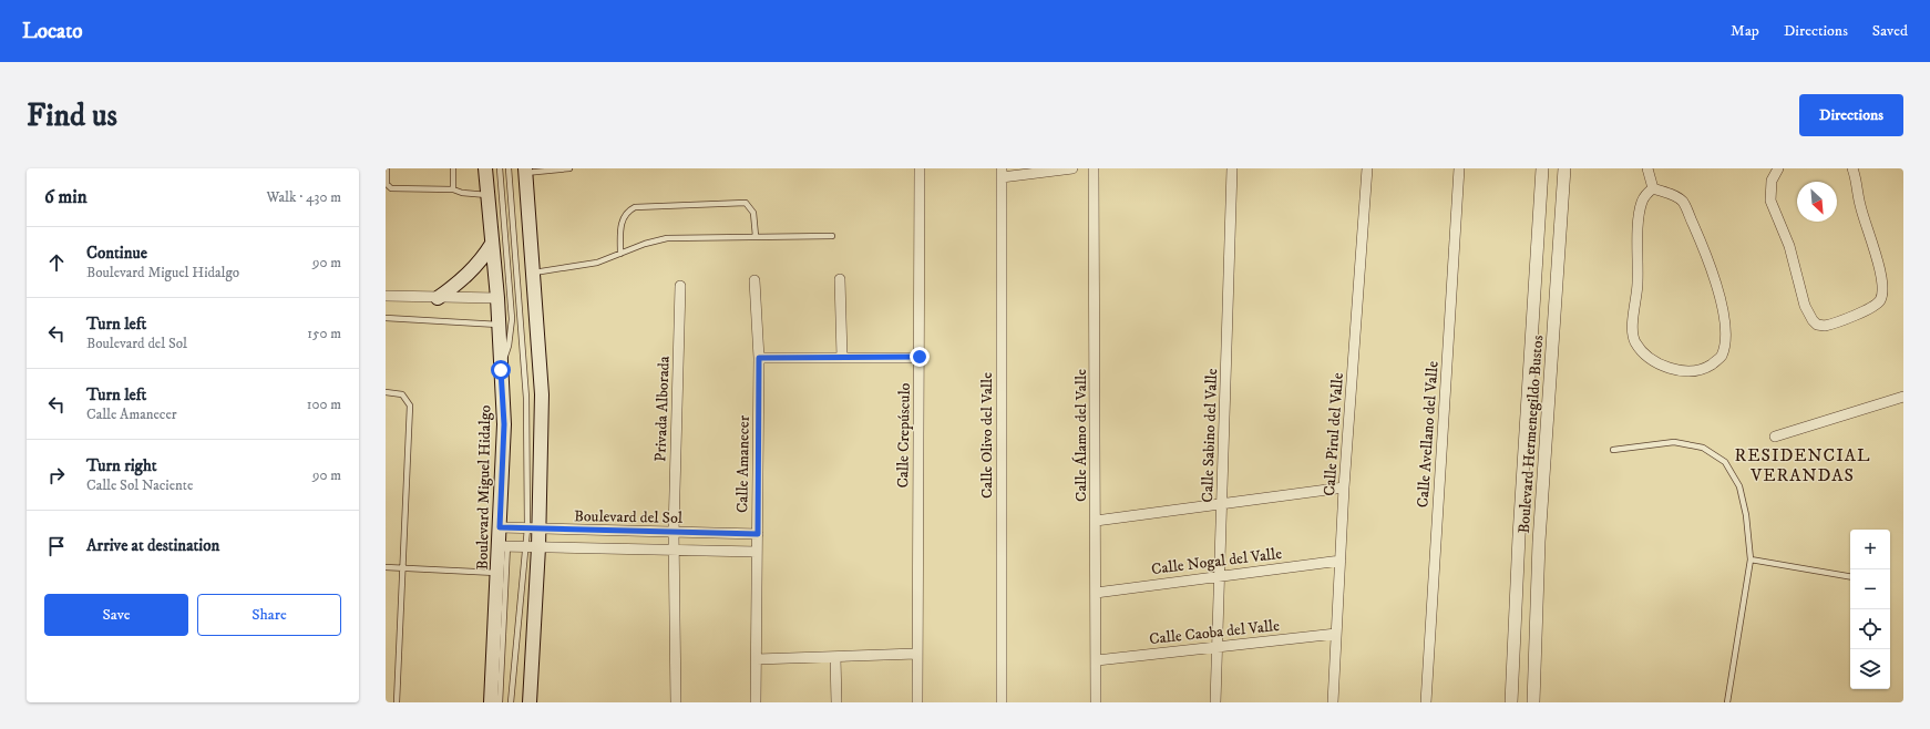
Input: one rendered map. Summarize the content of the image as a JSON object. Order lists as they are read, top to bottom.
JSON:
{
  "streets": {
    "main road": ["Boulevard Miguel Hidalgo"],
    "street": [
      "Privada Alborada",
      "Calle Pirul del Valle",
      "Calle Avellano del Valle",
      "Boulevard Hermenegildo Bustos",
      "Calle Crepúsculo",
      "Calle Olivo del Valle",
      "Calle Álamo del Valle",
      "Calle Sabino del Valle",
      "Calle Amanecer",
      "Boulevard del Sol",
      "Calle Nogal del Valle",
      "Calle Caoba del Valle"
    ]
  },
  "crossings": [
    ["Privada Alborada", "Boulevard del Sol"],
    ["Calle Pirul del Valle", "Calle Nogal del Valle"],
    ["Calle Pirul del Valle", "Calle Caoba del Valle"],
    ["Calle Álamo del Valle", "Calle Nogal del Valle"],
    ["Calle Álamo del Valle", "Calle Caoba del Valle"],
    ["Calle Sabino del Valle", "Calle Nogal del Valle"],
    ["Calle Sabino del Valle", "Calle Caoba del Valle"],
    ["Calle Amanecer", "Boulevard del Sol"],
    ["Boulevard Miguel Hidalgo", "Boulevard del Sol"]
  ],
  "districts": ["RESIDENCIAL VERANDAS"],
  "north": "bottom right",
  "page": {
    "header": "Locato",
    "nav": ["Map", "Directions", "Saved"],
    "buttons": [
      "Directions",
      ["Save", "Share"]
    ],
    "title": "Find us",
    "heading": ["6 min", "Walk · 430 m"],
    "list": [
      ["Continue", "Boulevard Miguel Hidalgo", "90 m"],
      ["Turn left", "Boulevard del Sol", "150 m"],
      ["Turn left", "Calle Amanecer", "100 m"],
      ["Turn right", "Calle Sol Naciente", "90 m"],
      "Arrive at destination"
    ],
    "map_buttons": ["+", "−"]
  }
}
